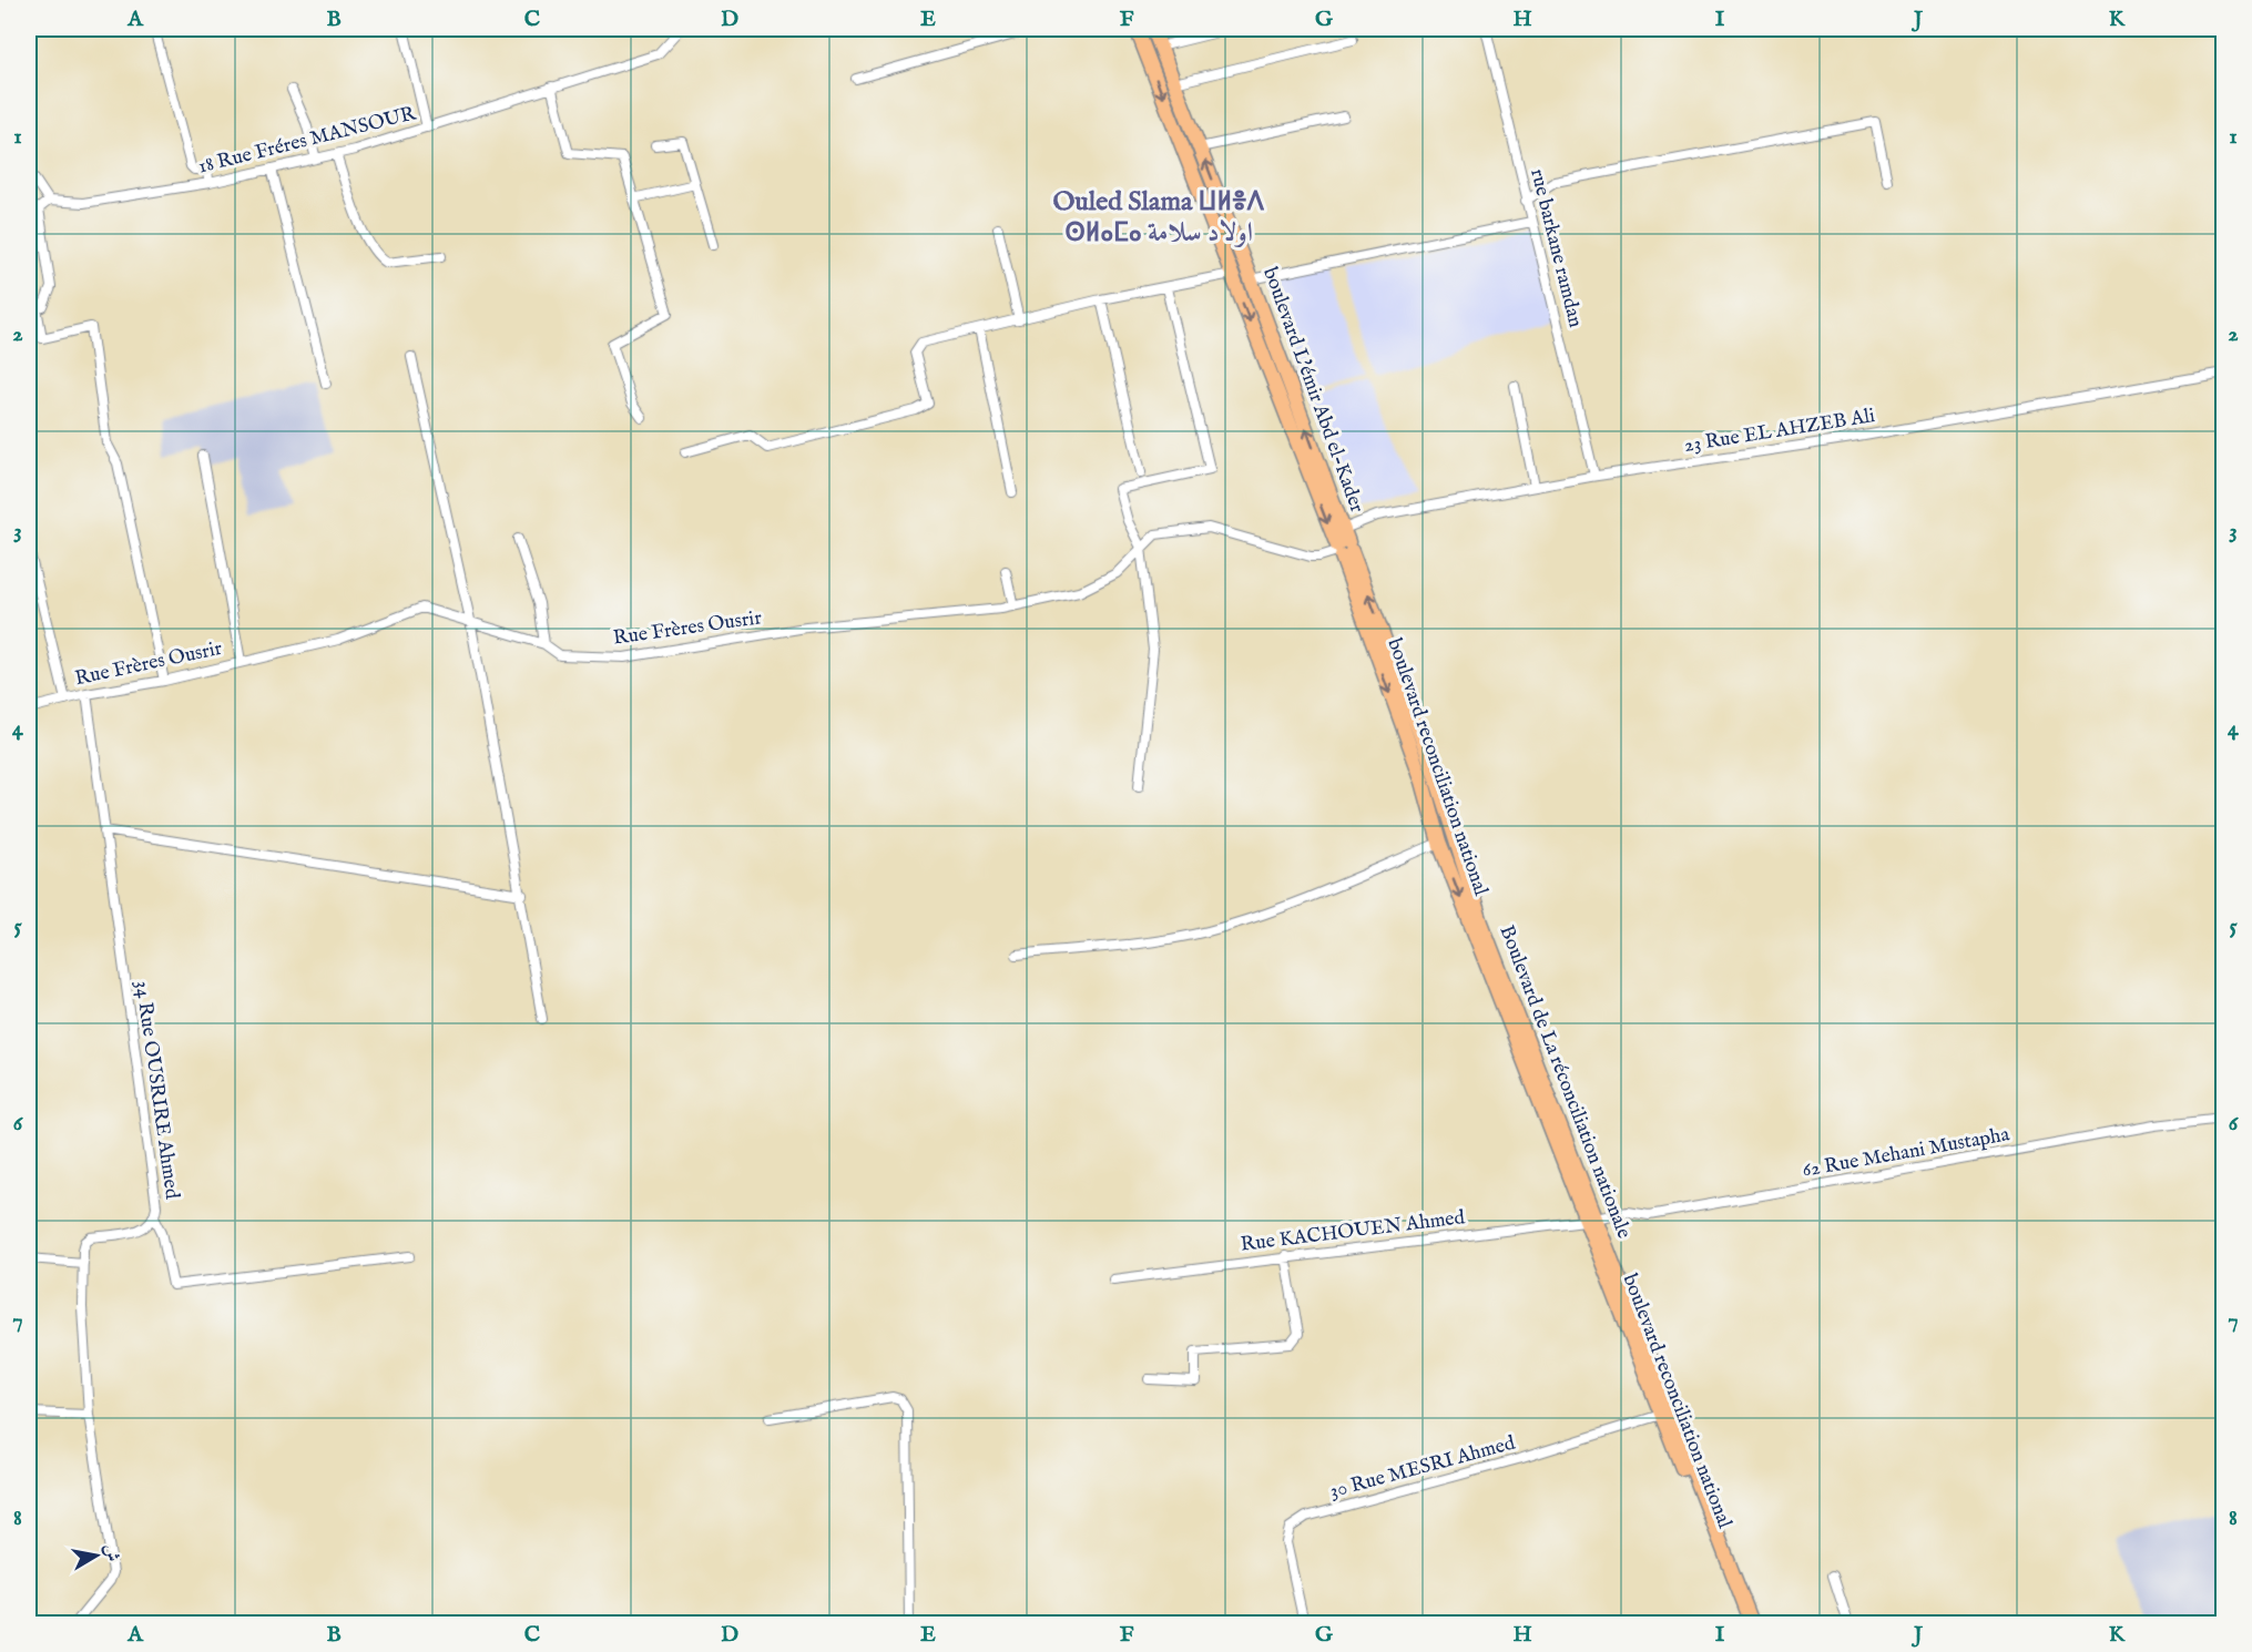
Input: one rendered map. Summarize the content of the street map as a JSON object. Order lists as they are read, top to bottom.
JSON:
{
  "streets": {
    "highway": ["boulevard L'émir Abd el-Kader", "boulevard reconciliation national", "Boulevard de La réconciliation nationale"],
    "street": [
      "18 Rue Fréres MANSOUR",
      "rue barkane ramdan",
      "23 Rue EL AHZEB Ali",
      "Rue Frères Ousrir",
      "34 Rue OUSRIRE Ahmed",
      "62 Rue Mehani Mustapha",
      "Rue KACHOUEN Ahmed",
      "30 Rue MESRI Ahmed"
    ]
  },
  "crossings": [
    ["rue barkane ramdan", "23 Rue EL AHZEB Ali"],
    ["boulevard L'émir Abd el-Kader", "23 Rue EL AHZEB Ali"],
    ["boulevard L'émir Abd el-Kader", "Rue Frères Ousrir"],
    ["boulevard L'émir Abd el-Kader", "boulevard reconciliation national"],
    ["boulevard L'émir Abd el-Kader", "Boulevard de La réconciliation nationale"],
    ["23 Rue EL AHZEB Ali", "Rue Frères Ousrir"],
    ["23 Rue EL AHZEB Ali", "boulevard reconciliation national"],
    ["23 Rue EL AHZEB Ali", "Boulevard de La réconciliation nationale"],
    ["Rue Frères Ousrir", "boulevard reconciliation national"],
    ["Rue Frères Ousrir", "Boulevard de La réconciliation nationale"],
    ["Rue Frères Ousrir", "34 Rue OUSRIRE Ahmed"],
    ["boulevard reconciliation national", "Boulevard de La réconciliation nationale"],
    ["boulevard reconciliation national", "62 Rue Mehani Mustapha"],
    ["boulevard reconciliation national", "Rue KACHOUEN Ahmed"],
    ["boulevard reconciliation national", "30 Rue MESRI Ahmed"],
    ["Boulevard de La réconciliation nationale", "62 Rue Mehani Mustapha"],
    ["Boulevard de La réconciliation nationale", "Rue KACHOUEN Ahmed"],
    ["62 Rue Mehani Mustapha", "Rue KACHOUEN Ahmed"]
  ],
  "one_way": ["boulevard reconciliation national", "Boulevard de La réconciliation nationale"],
  "districts": ["Ouled Slama ⵡⵍⴻⴷ ⵙⵍⴰⵎⴰ اولاد سلامة"],
  "north": "right",
  "grid": {
    "columns": [
      "A",
      "B",
      "C",
      "D",
      "E",
      "F",
      "G",
      "H",
      "I",
      "J",
      "K"
    ],
    "rows": [
      "1",
      "2",
      "3",
      "4",
      "5",
      "6",
      "7",
      "8"
    ]
  }
}
